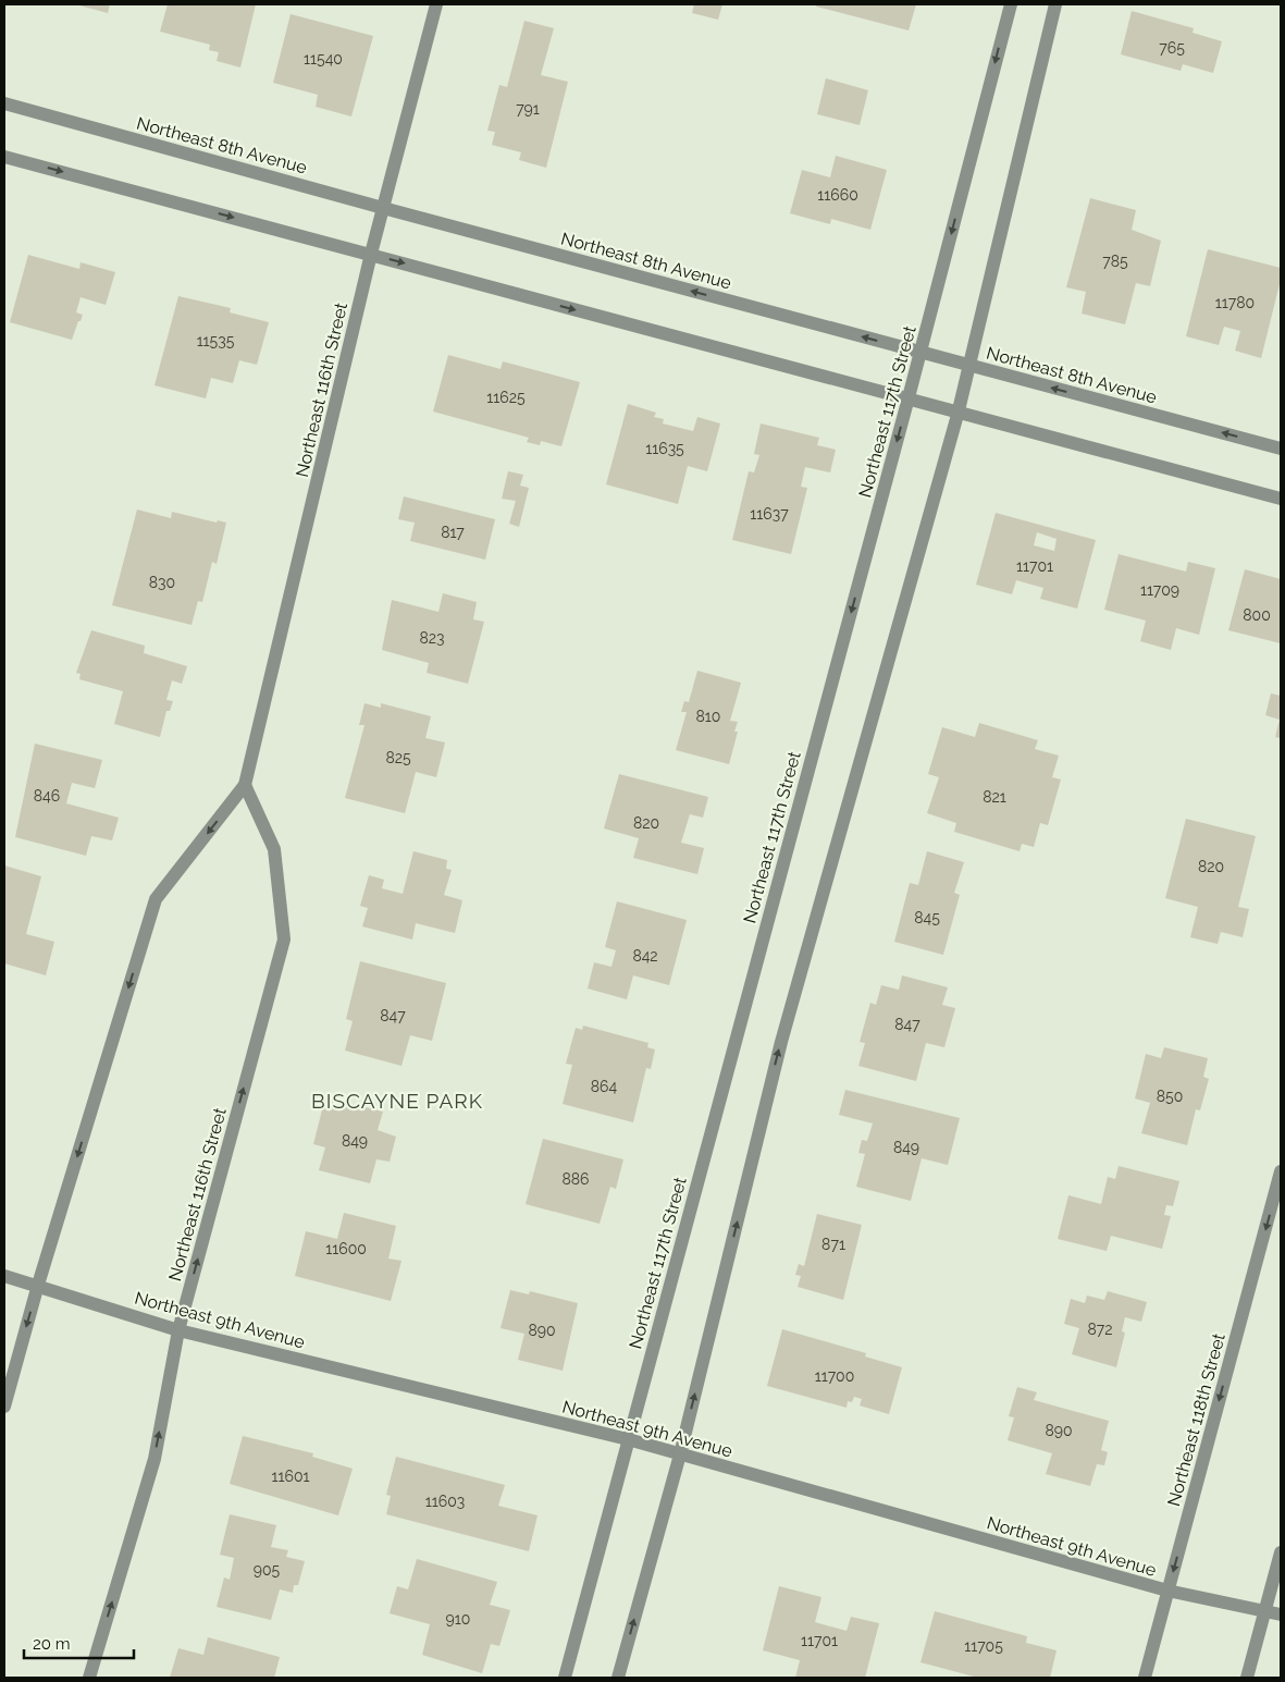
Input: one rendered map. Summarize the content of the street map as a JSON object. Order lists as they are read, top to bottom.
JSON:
{
  "streets": {
    "street": [
      "Northeast 8th Avenue",
      "Northeast 116th Street",
      "Northeast 117th Street",
      "Northeast 9th Avenue",
      "Northeast 118th Street"
    ]
  },
  "crossings": [
    ["Northeast 8th Avenue", "Northeast 116th Street"],
    ["Northeast 8th Avenue", "Northeast 117th Street"],
    ["Northeast 116th Street", "Northeast 9th Avenue"],
    ["Northeast 117th Street", "Northeast 9th Avenue"],
    ["Northeast 9th Avenue", "Northeast 118th Street"]
  ],
  "one_way": ["Northeast 118th Street"],
  "districts": ["BISCAYNE PARK"],
  "house_numbers": [
    "765",
    "11540",
    "791",
    "11660",
    "785",
    "11780",
    "11535",
    "11625",
    "11635",
    "11637",
    "817",
    "11701",
    "830",
    "11709",
    "800",
    "823",
    "810",
    "825",
    "846",
    "821",
    "820",
    "820",
    "845",
    "842",
    "847",
    "847",
    "864",
    "850",
    "849",
    "849",
    "886",
    "871",
    "11600",
    "872",
    "890",
    "11700",
    "890",
    "11601",
    "11603",
    "905",
    "910",
    "11701",
    "11705"
  ],
  "scale_bar": "20 m"
}
